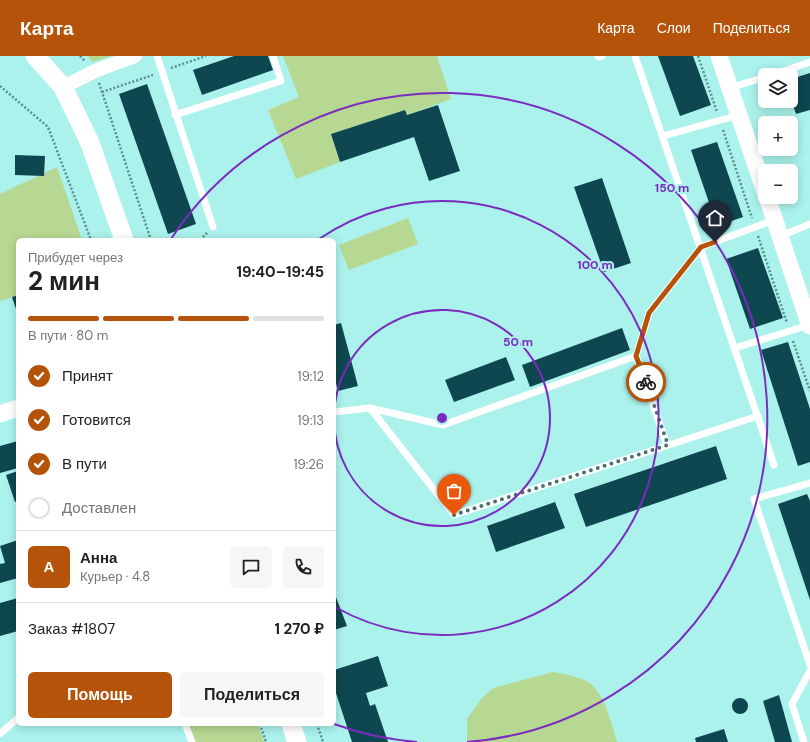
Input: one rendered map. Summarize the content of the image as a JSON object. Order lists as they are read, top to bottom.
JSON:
{
  "page": {
    "header": "Карта",
    "nav": ["Карта", "Слои", "Поделиться"],
    "map_buttons": ["+", "−"],
    "heading": ["2 мин", "Прибудет через", "19:40–19:45"],
    "panel": [
      "Анна",
      "Курьер · 4.8",
      "Заказ #1807",
      "1 270 ₽"
    ],
    "bar": "В пути · 80 m",
    "list": [
      ["Принят", "19:12"],
      ["Готовится", "19:13"],
      ["В пути", "19:26"],
      "Доставлен"
    ],
    "round": "А",
    "buttons": ["Помощь", "Поделиться"]
  },
  "rings": ["150 m", "100 m", "50 m"]
}
